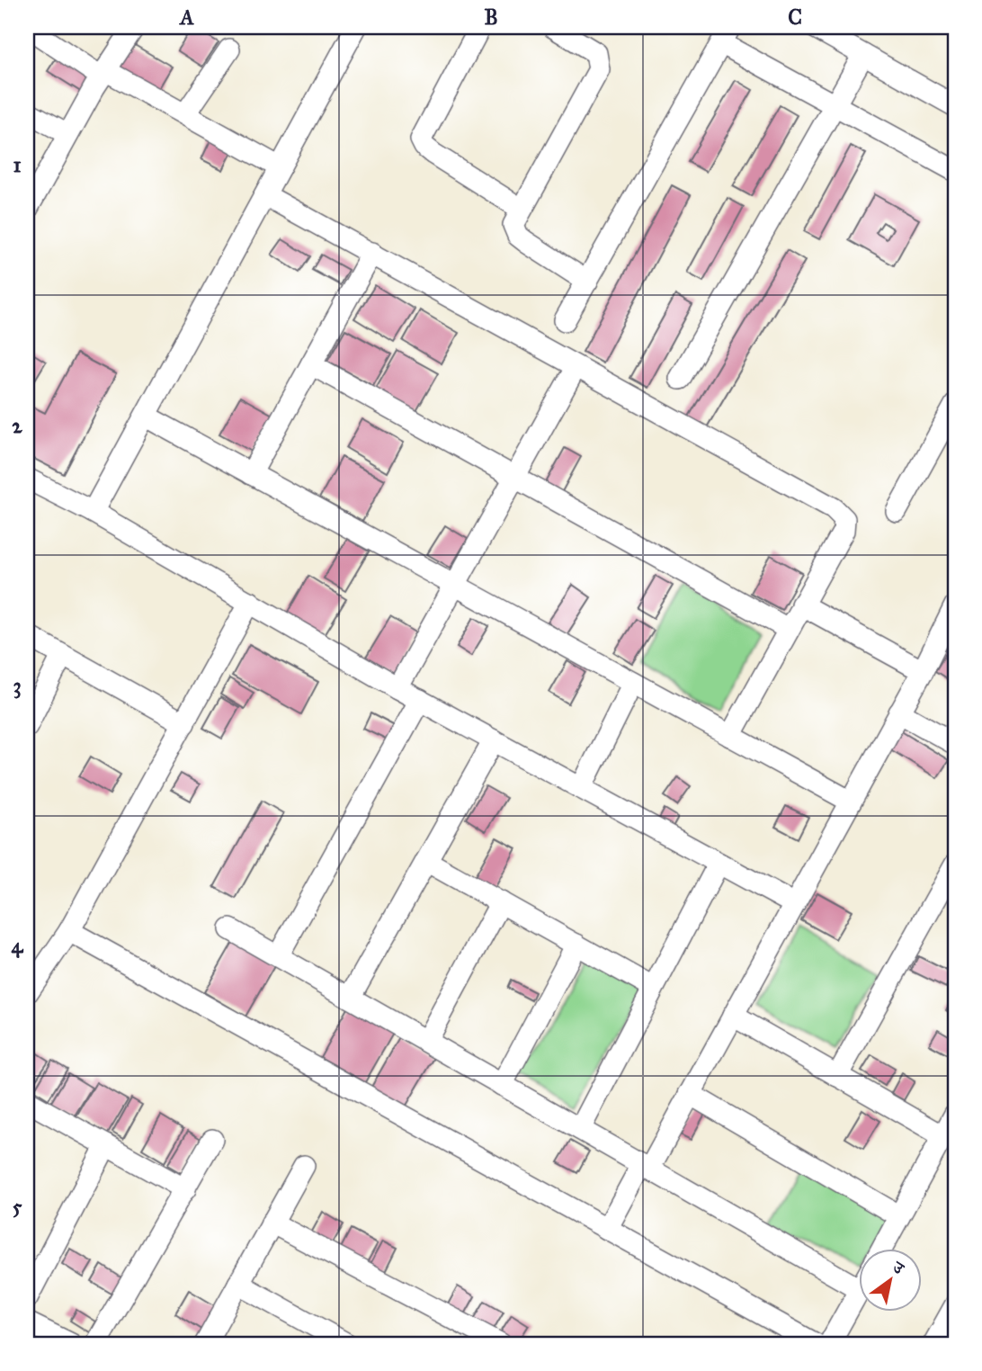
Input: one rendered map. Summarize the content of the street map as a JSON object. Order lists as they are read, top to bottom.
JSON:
{
  "north": "top right",
  "grid": {
    "columns": ["A", "B", "C"],
    "rows": [
      "1",
      "2",
      "3",
      "4",
      "5"
    ]
  }
}
